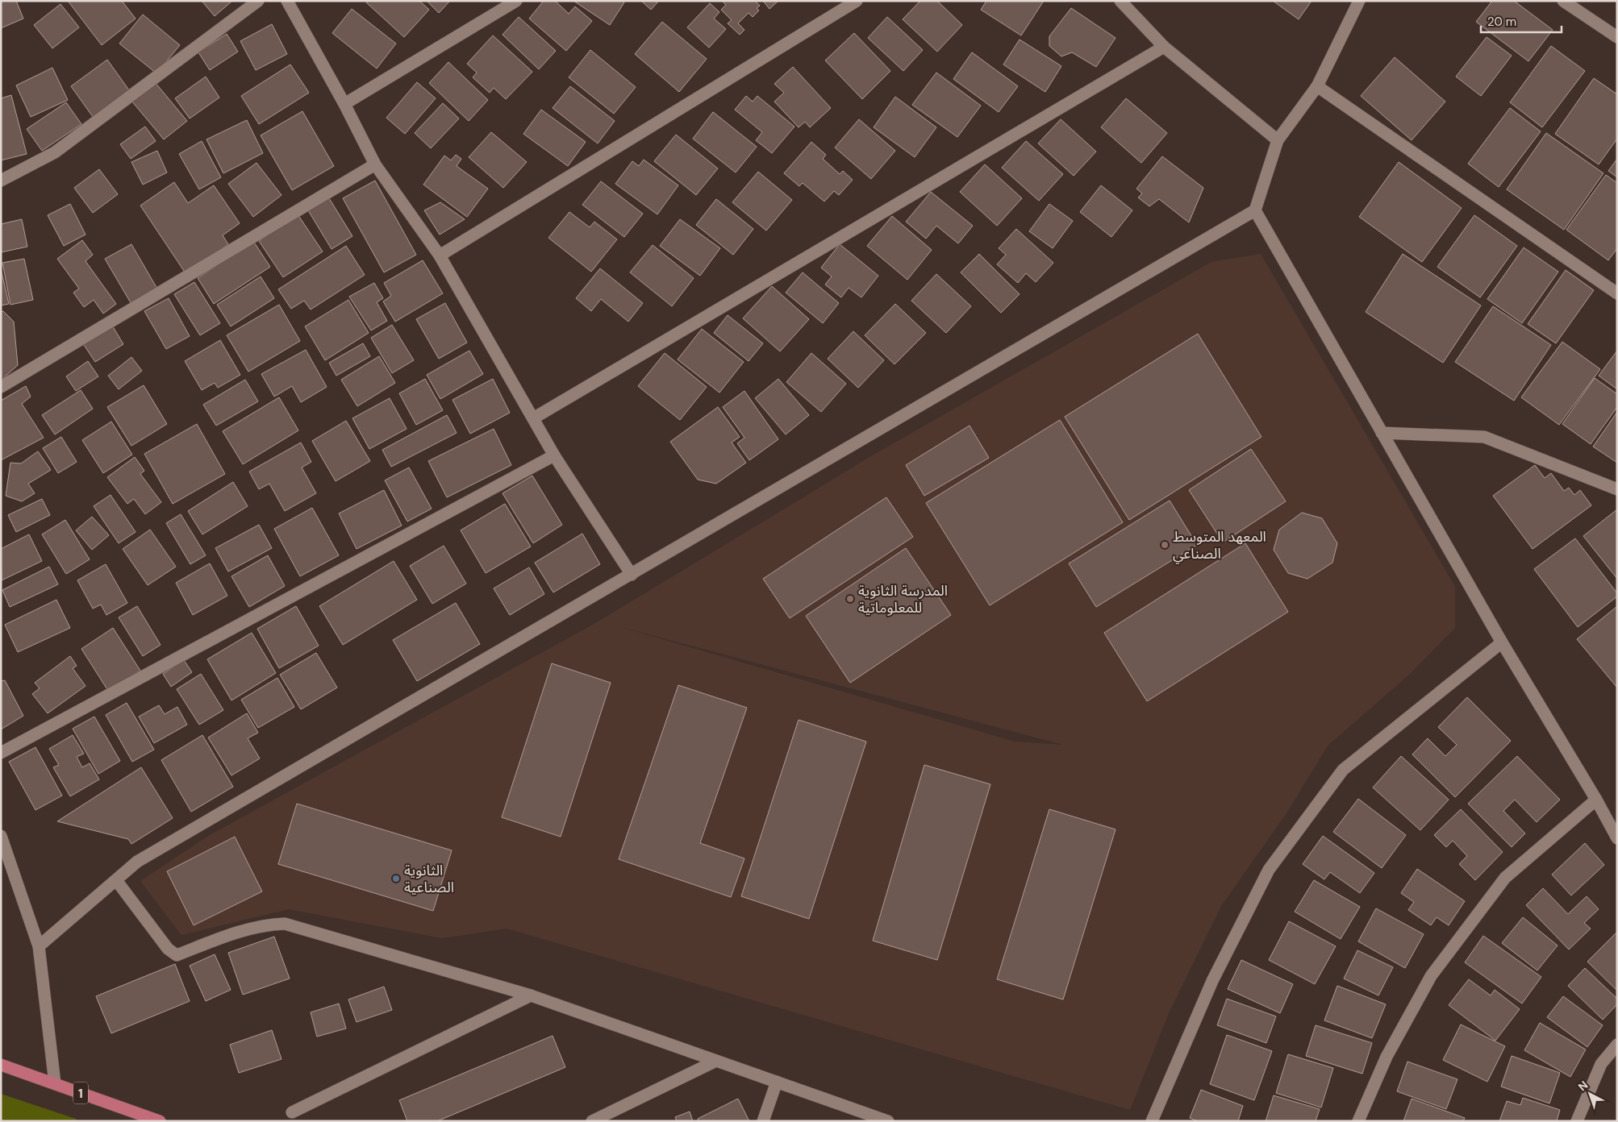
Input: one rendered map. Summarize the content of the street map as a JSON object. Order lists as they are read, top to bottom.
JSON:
{
  "streets": {
    "main road": ["1"]
  },
  "places": ["المعهد المتوسط الصناعي", "المدرسة الثانوية للمعلوماتية", "الثانوية الصناعية"],
  "scale_bar": "20 m",
  "north": "top left"
}
